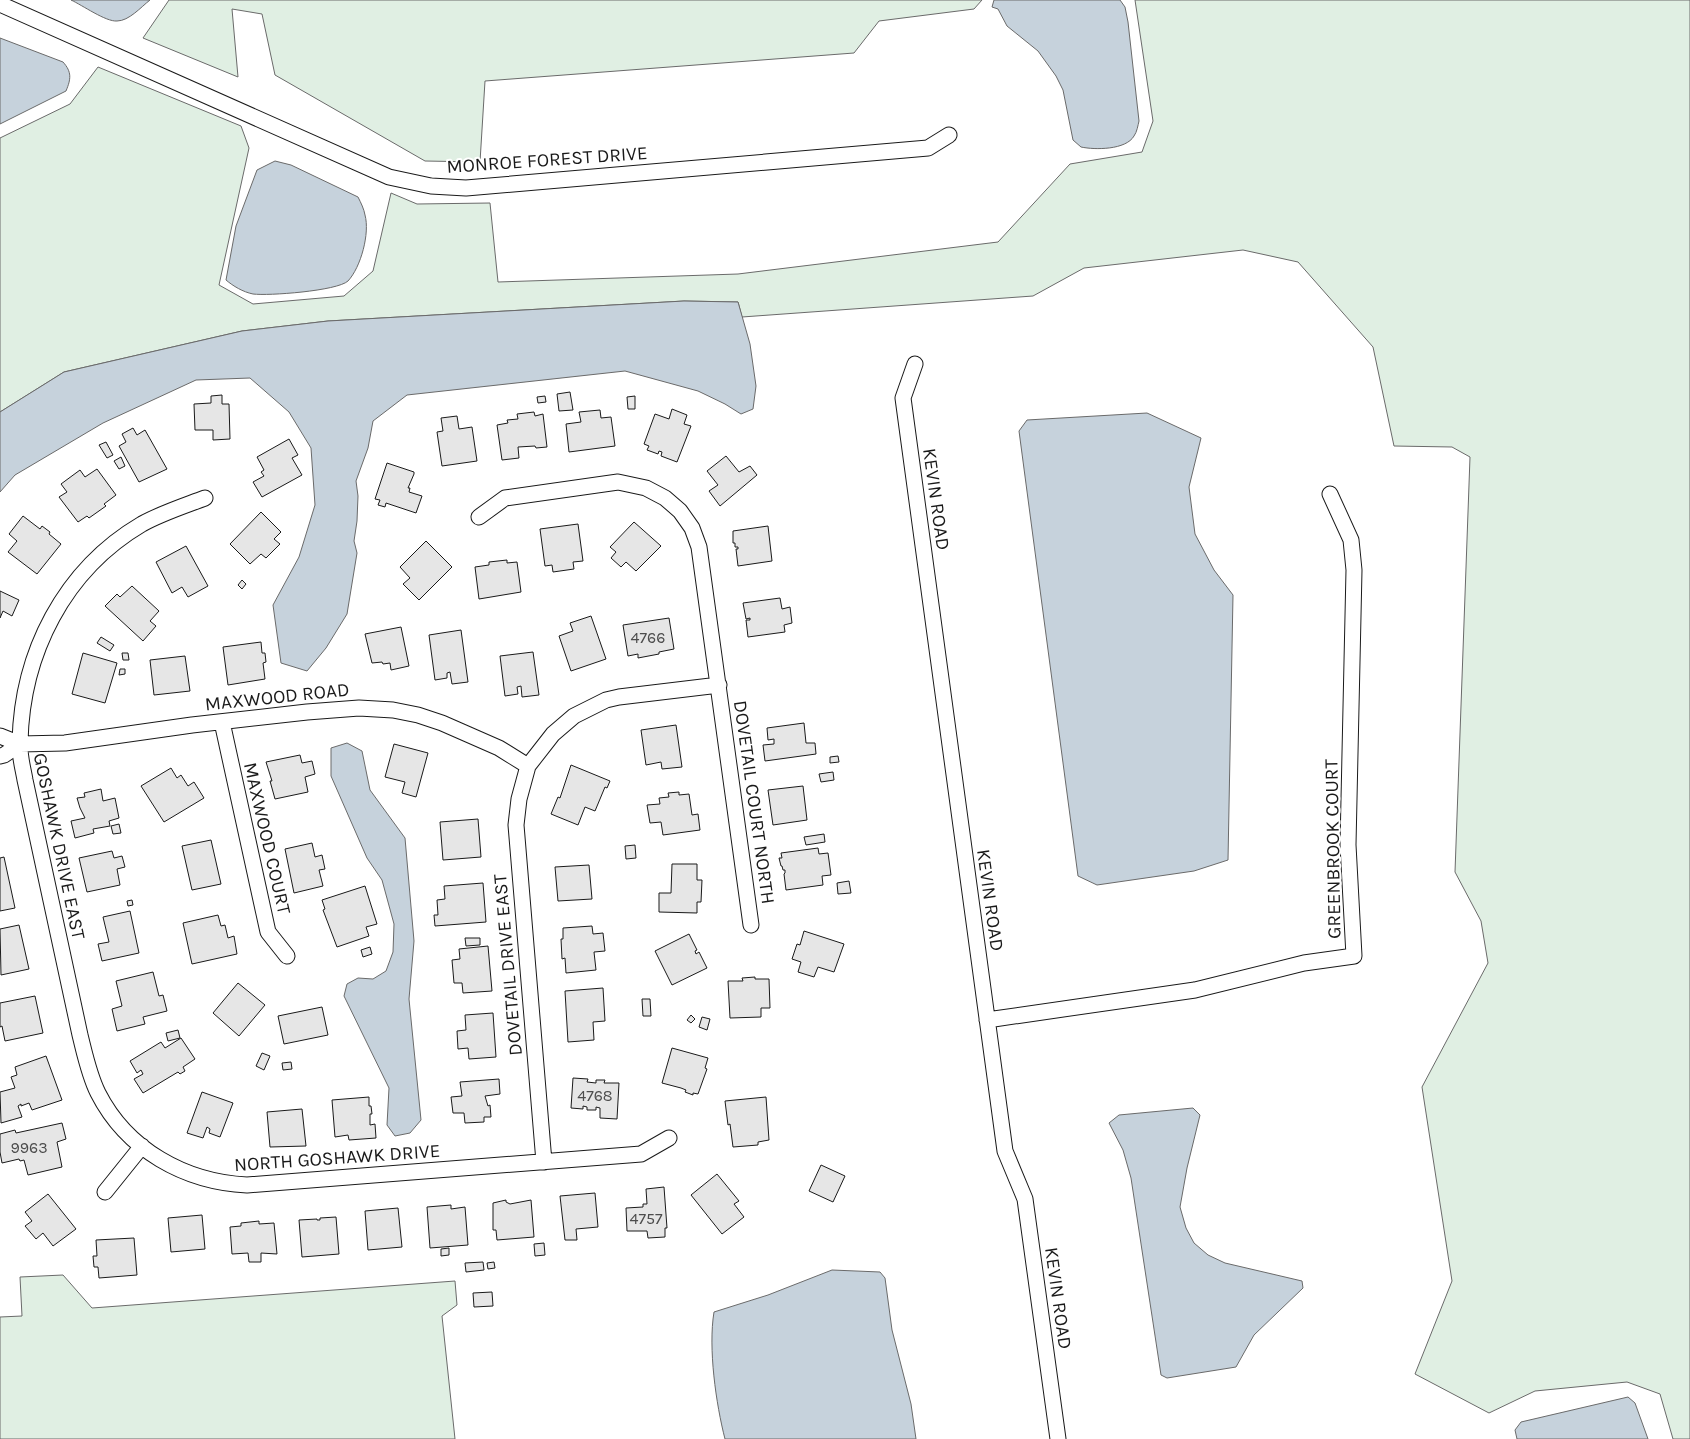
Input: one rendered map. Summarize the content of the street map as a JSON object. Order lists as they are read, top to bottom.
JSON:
{
  "streets": {
    "street": [
      "MONROE FOREST DRIVE",
      "KEVIN ROAD",
      "MAXWOOD ROAD",
      "DOVETAIL COURT NORTH",
      "MAXWOOD COURT",
      "GOSHAWK DRIVE EAST",
      "GREENBROOK COURT",
      "DOVETAIL DRIVE EAST",
      "NORTH GOSHAWK DRIVE"
    ]
  },
  "crossings": [
    ["KEVIN ROAD", "GREENBROOK COURT"],
    ["MAXWOOD ROAD", "MAXWOOD COURT"],
    ["MAXWOOD ROAD", "GOSHAWK DRIVE EAST"],
    ["MAXWOOD ROAD", "DOVETAIL DRIVE EAST"],
    ["GOSHAWK DRIVE EAST", "NORTH GOSHAWK DRIVE"],
    ["DOVETAIL DRIVE EAST", "NORTH GOSHAWK DRIVE"]
  ],
  "house_numbers": [
    "4766",
    "4768",
    "9963",
    "4757"
  ]
}
